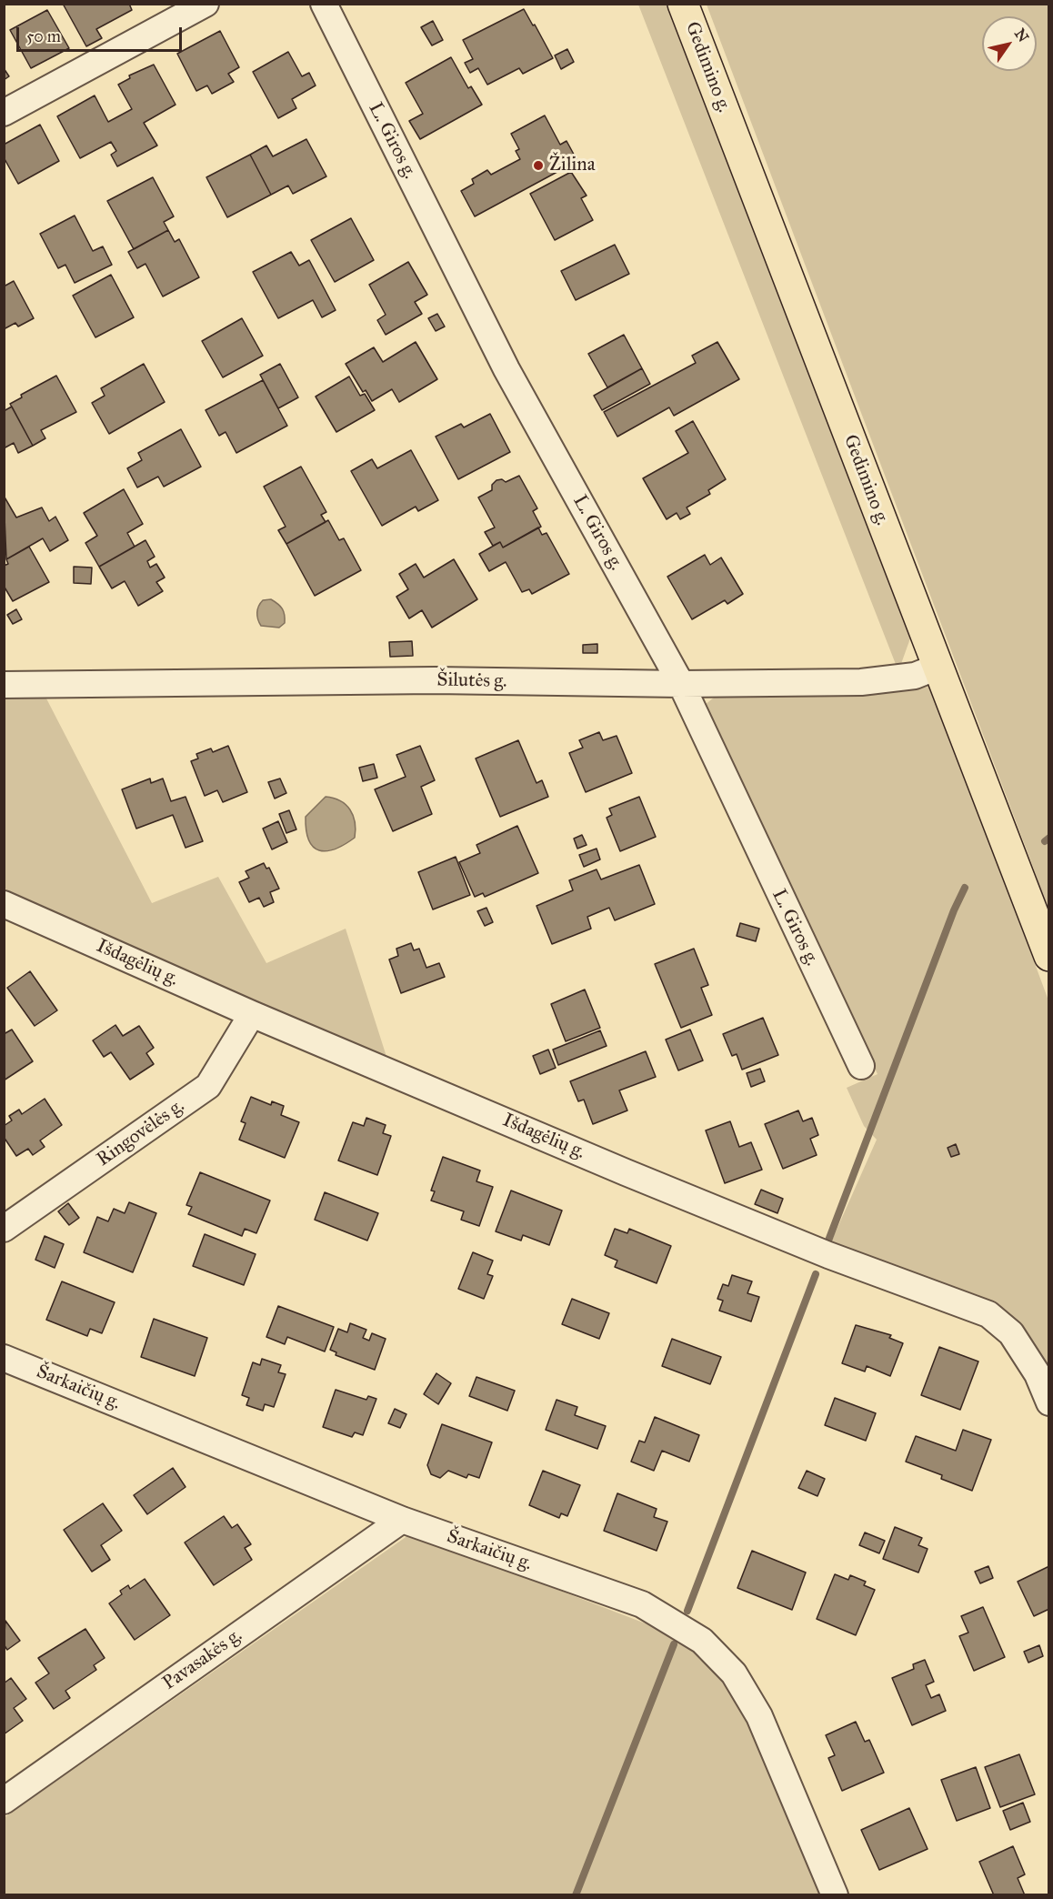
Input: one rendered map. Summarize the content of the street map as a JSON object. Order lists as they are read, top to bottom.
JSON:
{
  "streets": {
    "highway": ["Gedimino g."],
    "street": [
      "L. Giros g.",
      "Šilutės g.",
      "Išdagėlių g.",
      "Ringovėlės g.",
      "Šarkaičių g.",
      "Pavasakės g."
    ]
  },
  "crossings": [
    ["Gedimino g.", "Šilutės g."],
    ["L. Giros g.", "Šilutės g."],
    ["Išdagėlių g.", "Ringovėlės g."],
    ["Šarkaičių g.", "Pavasakės g."]
  ],
  "places": ["Žilina"],
  "scale_bar": "50 m",
  "north": "top right"
}
